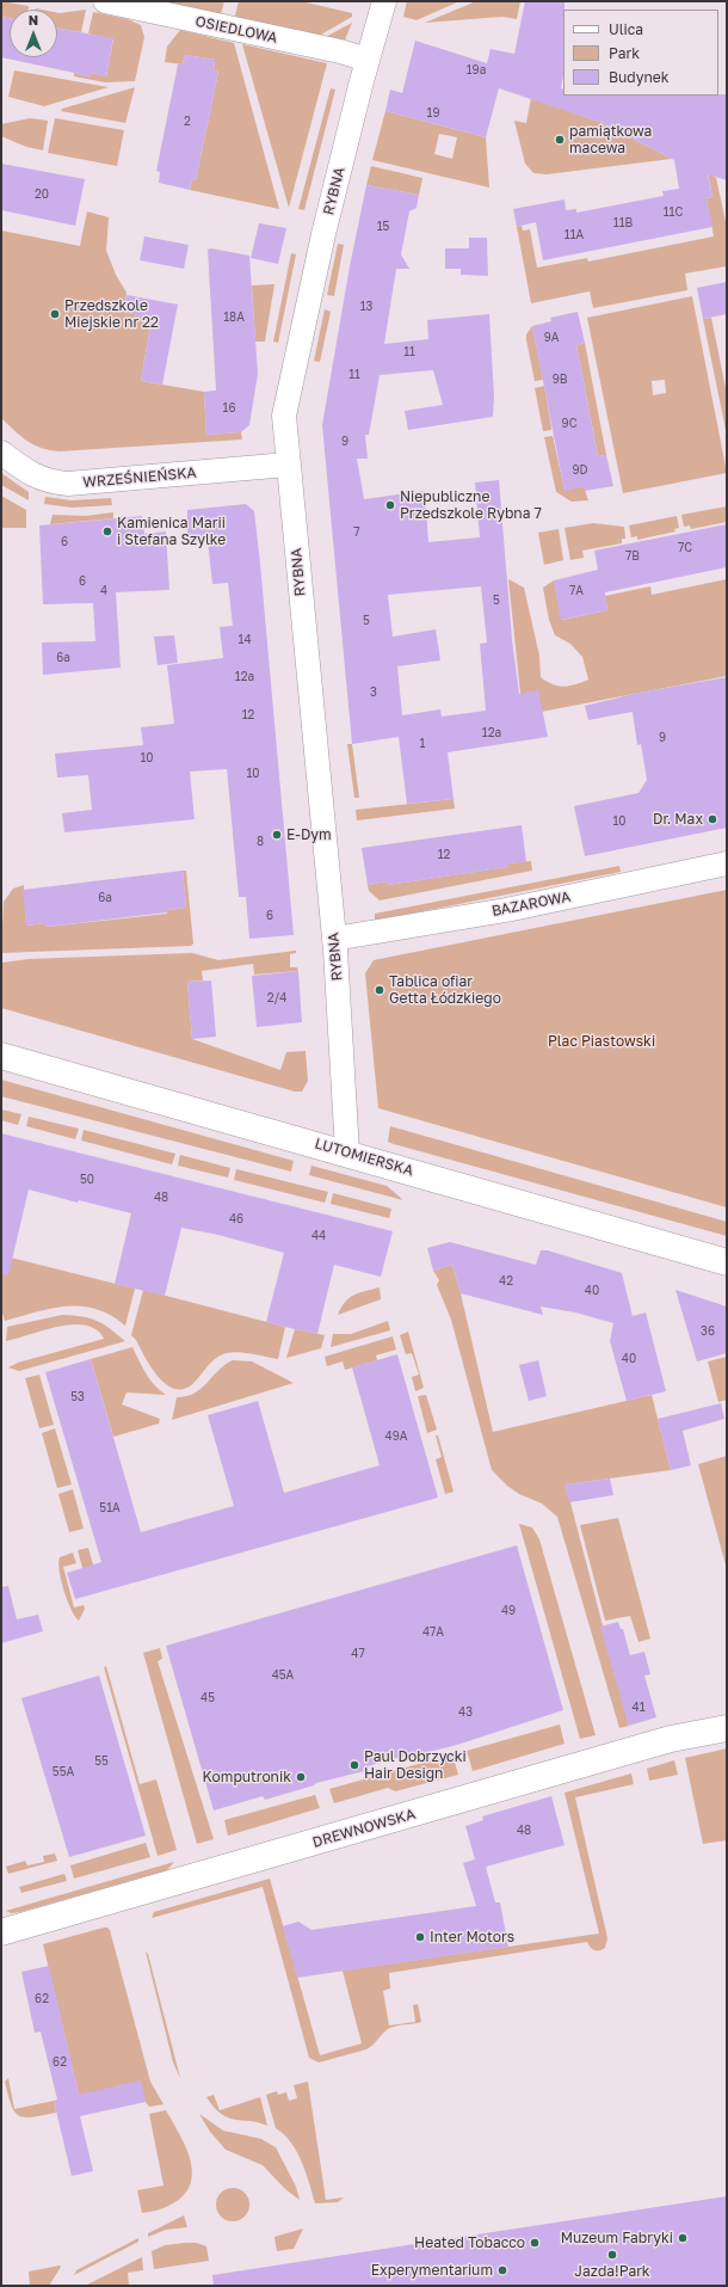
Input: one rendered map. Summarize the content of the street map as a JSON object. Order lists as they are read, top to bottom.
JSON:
{
  "streets": {
    "main road": ["LUTOMIERSKA", "DREWNOWSKA"],
    "street": [
      "OSIEDLOWA",
      "RYBNA",
      "WRZEŚNIEŃSKA",
      "BAZAROWA"
    ]
  },
  "crossings": [
    ["OSIEDLOWA", "RYBNA"],
    ["RYBNA", "WRZEŚNIEŃSKA"],
    ["RYBNA", "BAZAROWA"],
    ["RYBNA", "LUTOMIERSKA"]
  ],
  "parks": ["Plac Piastowski"],
  "places": [
    "pamiątkowa macewa",
    "Przedszkole Miejskie nr 22",
    "Niepubliczne Przedszkole Rybna 7",
    "Kamienica Marii i Stefana Szylke",
    "Dr. Max",
    "E-Dym",
    "Tablica ofiar Getta Łódzkiego",
    "Paul Dobrzycki Hair Design",
    "Komputronik",
    "Inter Motors",
    "Muzeum Fabryki",
    "Heated Tobacco",
    "Jazda!Park",
    "Experymentarium"
  ],
  "house_numbers": [
    "19a",
    "19",
    "2",
    "20",
    "11C",
    "11B",
    "15",
    "11A",
    "13",
    "18A",
    "9A",
    "11",
    "11",
    "9B",
    "16",
    "9C",
    "9",
    "9D",
    "7",
    "6",
    "7C",
    "7B",
    "6",
    "4",
    "7A",
    "5",
    "5",
    "14",
    "6a",
    "12a",
    "3",
    "12",
    "12a",
    "9",
    "1",
    "10",
    "10",
    "10",
    "8",
    "12",
    "6a",
    "6",
    "2/4",
    "50",
    "48",
    "46",
    "44",
    "42",
    "40",
    "36",
    "40",
    "53",
    "49A",
    "51A",
    "49",
    "47A",
    "47",
    "45A",
    "45",
    "41",
    "43",
    "55",
    "55A",
    "48",
    "62",
    "62"
  ],
  "legend": ["Ulica", "Park", "Budynek"],
  "north": "top"
}
